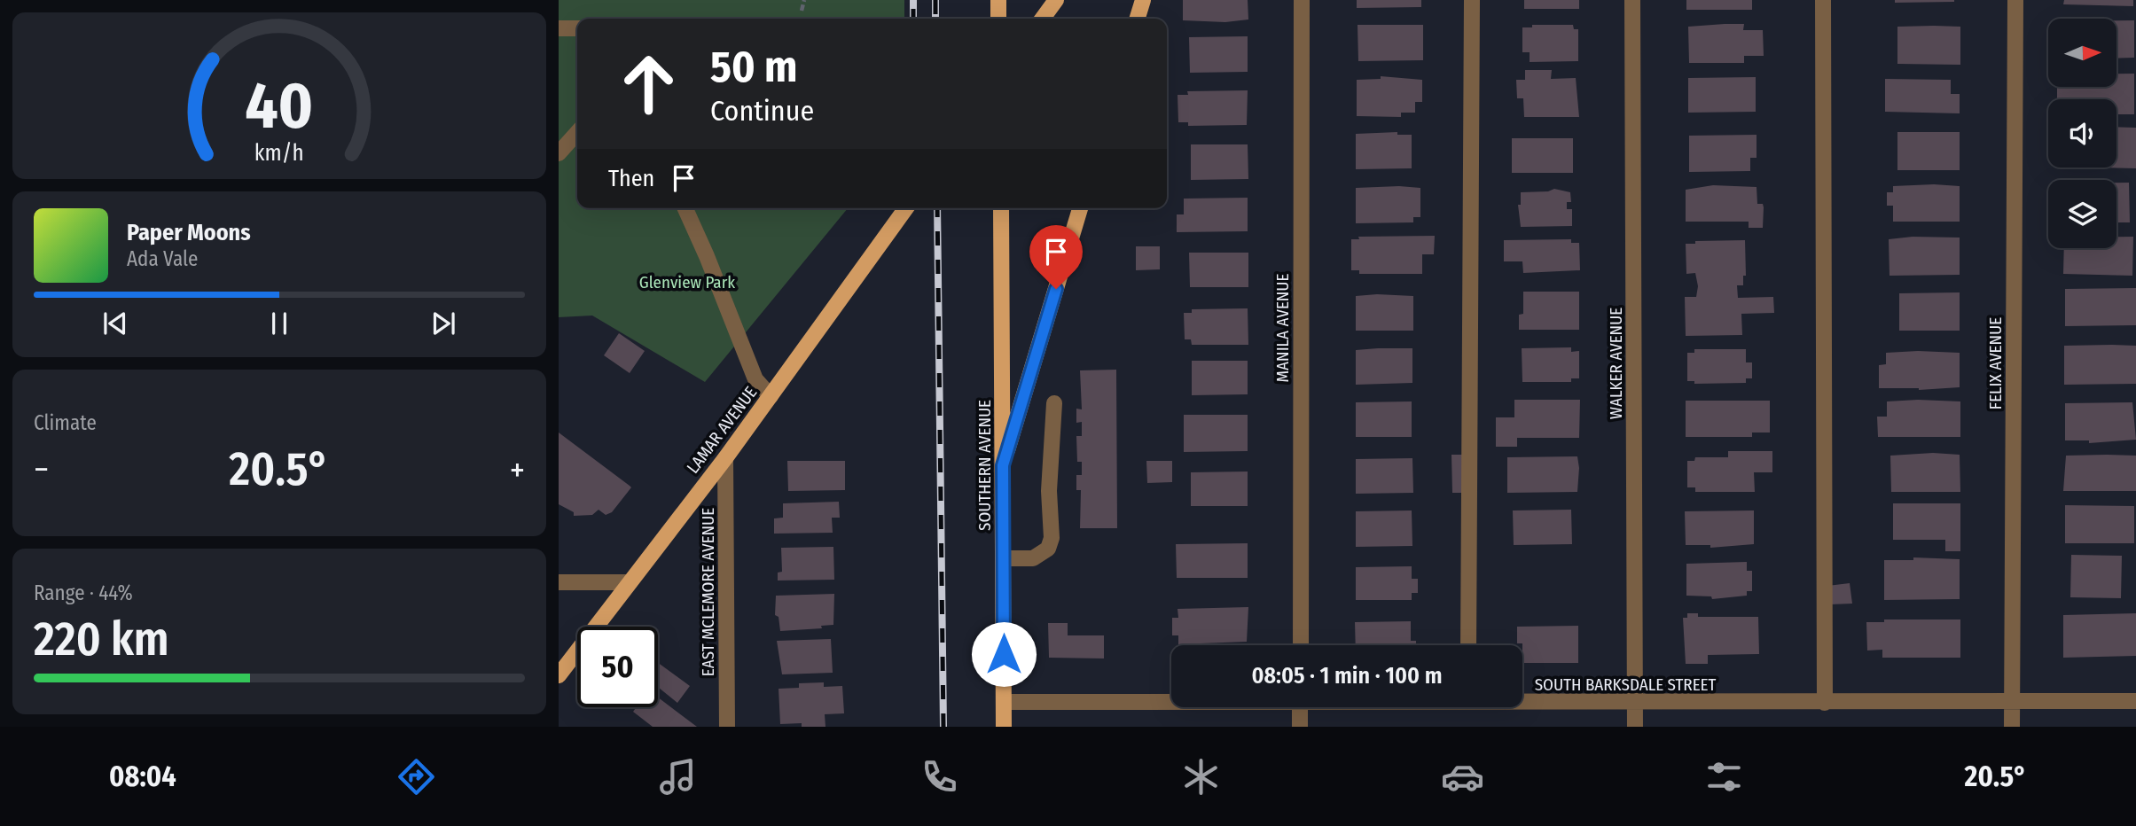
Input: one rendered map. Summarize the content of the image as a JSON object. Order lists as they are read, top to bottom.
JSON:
{
  "streets": {
    "main road": ["LAMAR AVENUE", "SOUTHERN AVENUE"],
    "street": [
      "MANILA AVENUE",
      "WALKER AVENUE",
      "FELIX AVENUE",
      "EAST MCLEMORE AVENUE",
      "SOUTH BARKSDALE STREET"
    ]
  },
  "crossings": [
    ["WALKER AVENUE", "SOUTH BARKSDALE STREET"],
    ["FELIX AVENUE", "SOUTH BARKSDALE STREET"],
    ["LAMAR AVENUE", "EAST MCLEMORE AVENUE"],
    ["SOUTHERN AVENUE", "SOUTH BARKSDALE STREET"]
  ],
  "parks": ["Glenview Park"],
  "north": "right",
  "page": {
    "turn": ["50 m", "Continue"],
    "then": "Then",
    "song": ["Paper Moons", "Ada Vale"],
    "tile": [
      "Climate",
      ["Range · 44%", "220 km"]
    ],
    "heat": ["−", "20.5°", "+"],
    "limit": "50",
    "trip": "08:05 · 1 min · 100 m",
    "tabs": ["08:04", "20.5°"],
    "gauge": ["40", "km/h"]
  }
}
